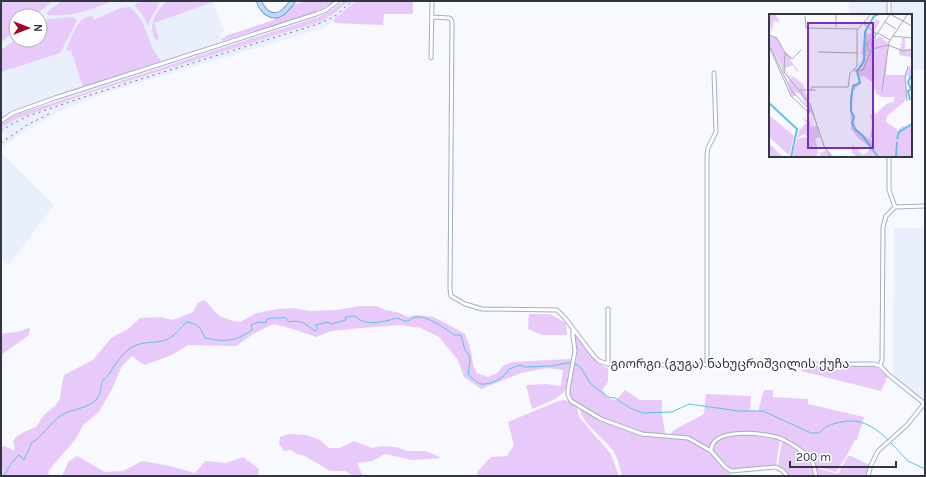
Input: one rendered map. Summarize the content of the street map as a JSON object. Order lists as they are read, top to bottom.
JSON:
{
  "streets": {
    "street": ["გიორგი (გუგა) ნახუცრიშვილის ქუჩა"]
  },
  "scale_bar": "200 m",
  "north": "right"
}
